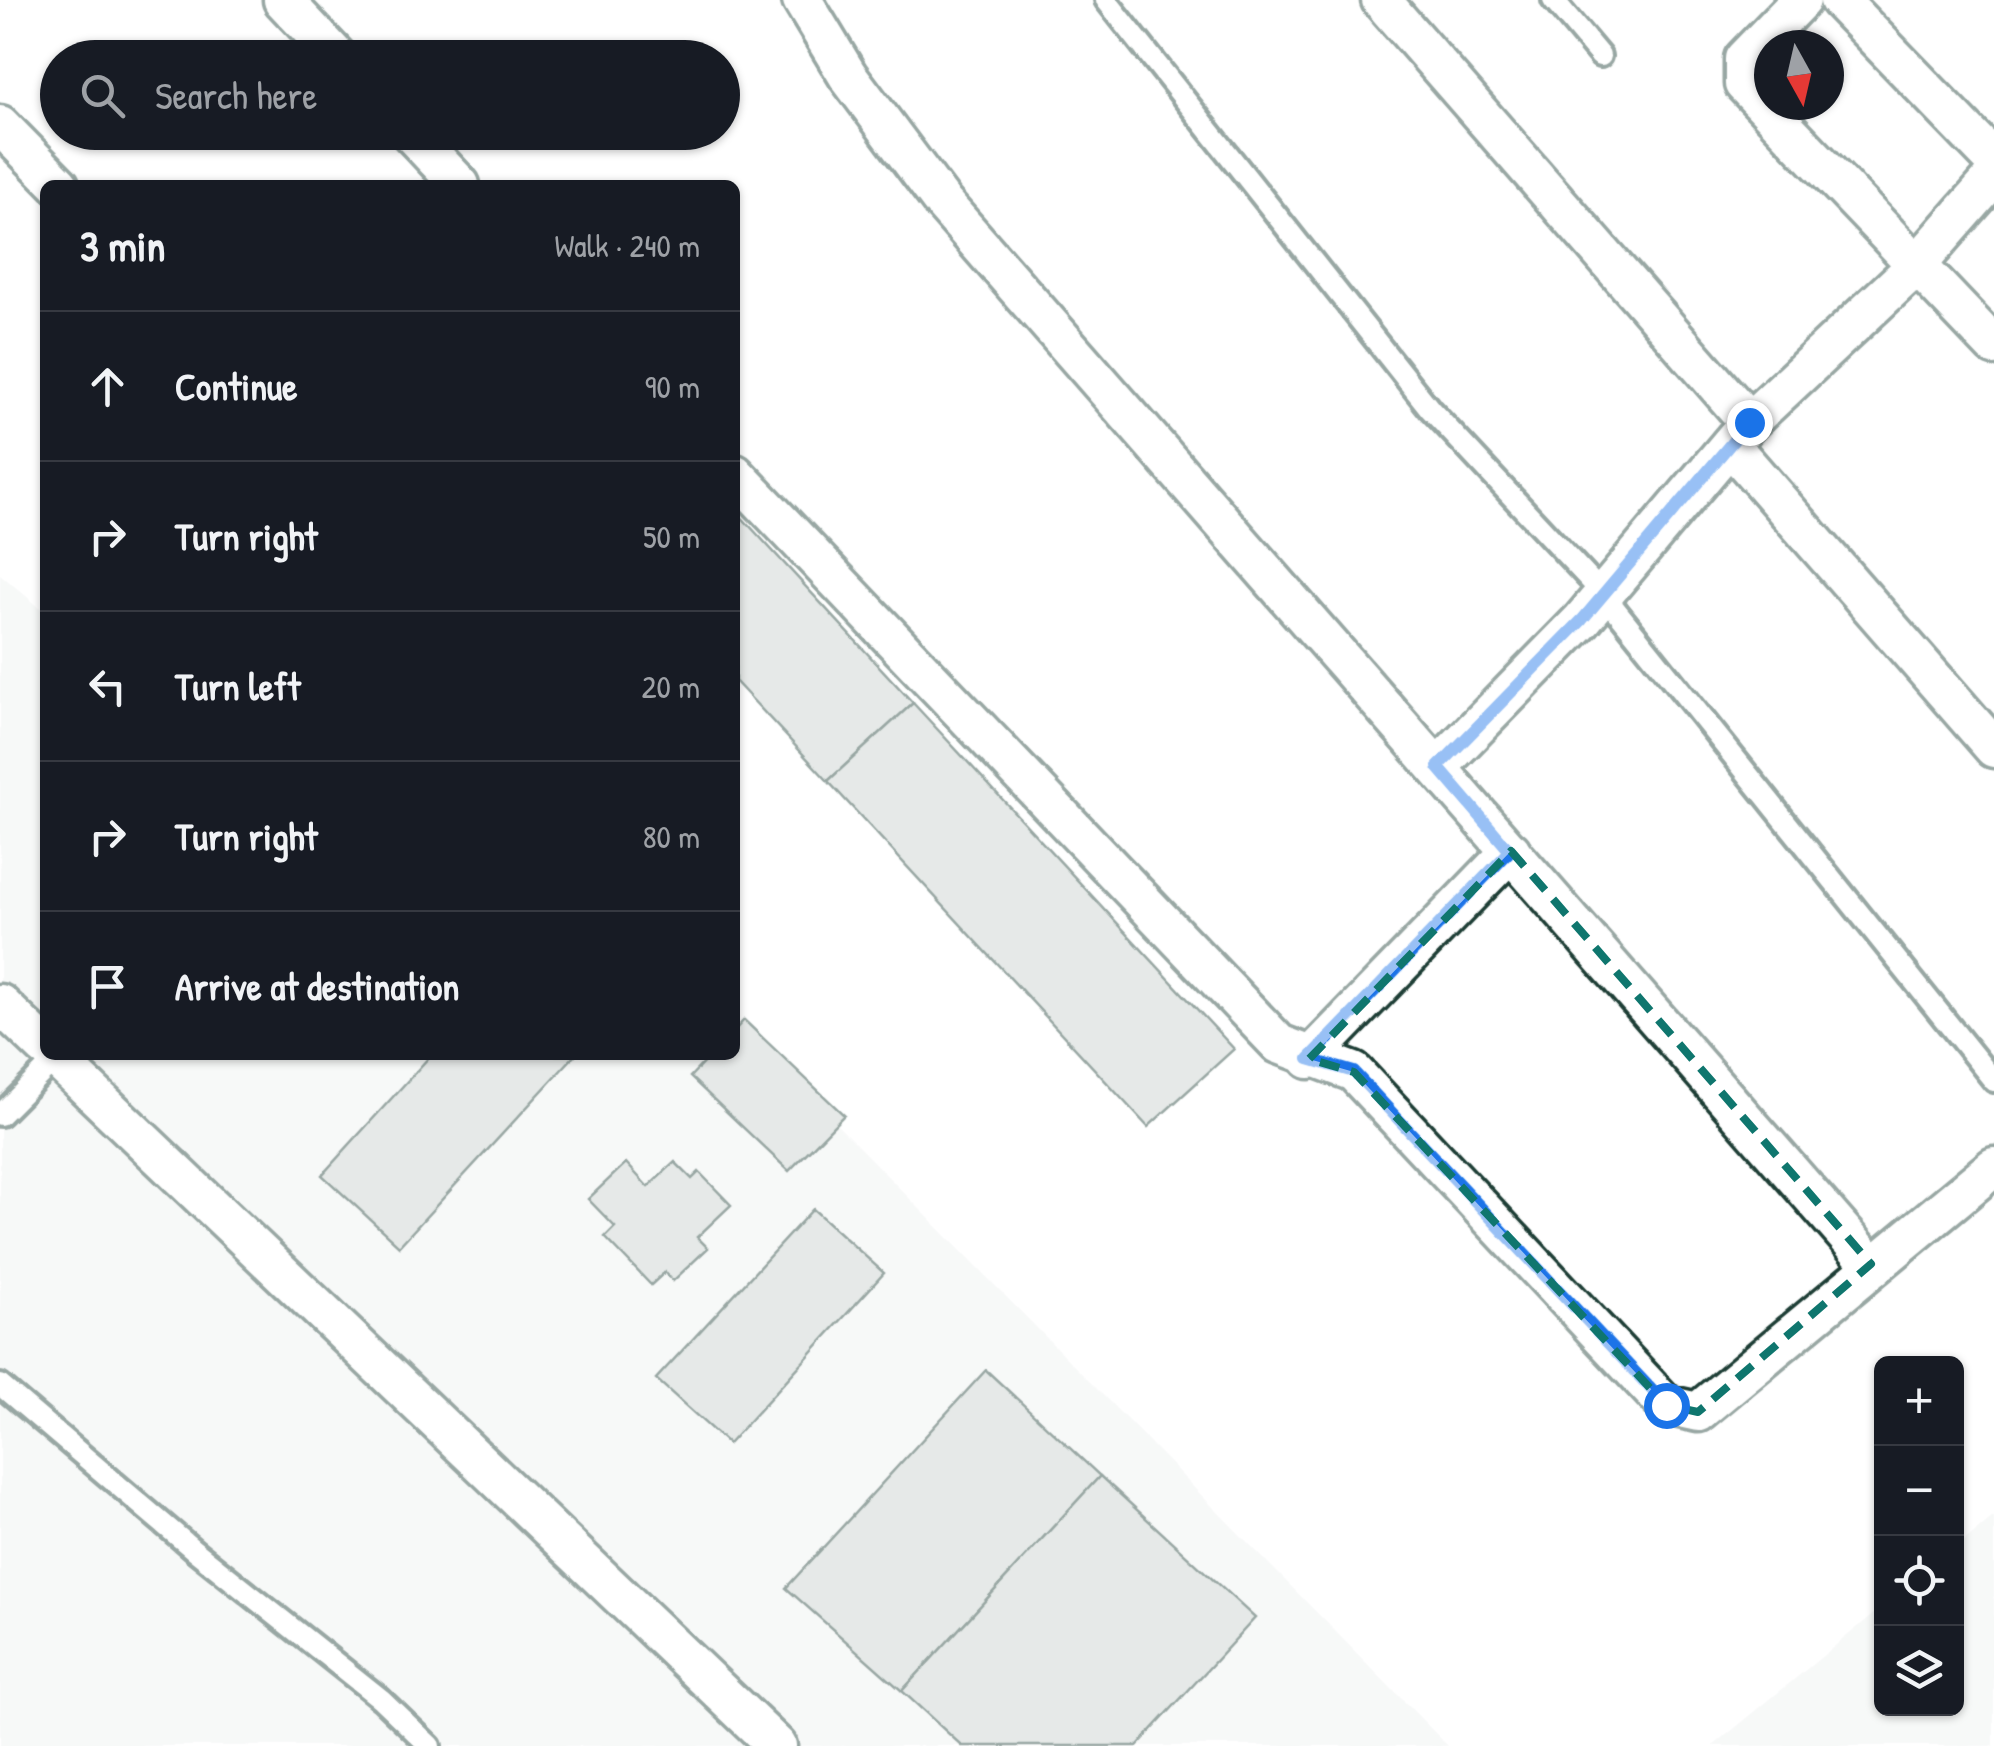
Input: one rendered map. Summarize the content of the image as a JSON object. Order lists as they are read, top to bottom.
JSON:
{
  "north": "bottom",
  "page": {
    "search": "Search here",
    "heading": ["3 min", "Walk · 240 m"],
    "list": [
      ["Continue", "90 m"],
      ["Turn right", "50 m"],
      ["Turn left", "20 m"],
      ["Turn right", "80 m"],
      "Arrive at destination"
    ],
    "map_buttons": ["+", "−"]
  }
}
